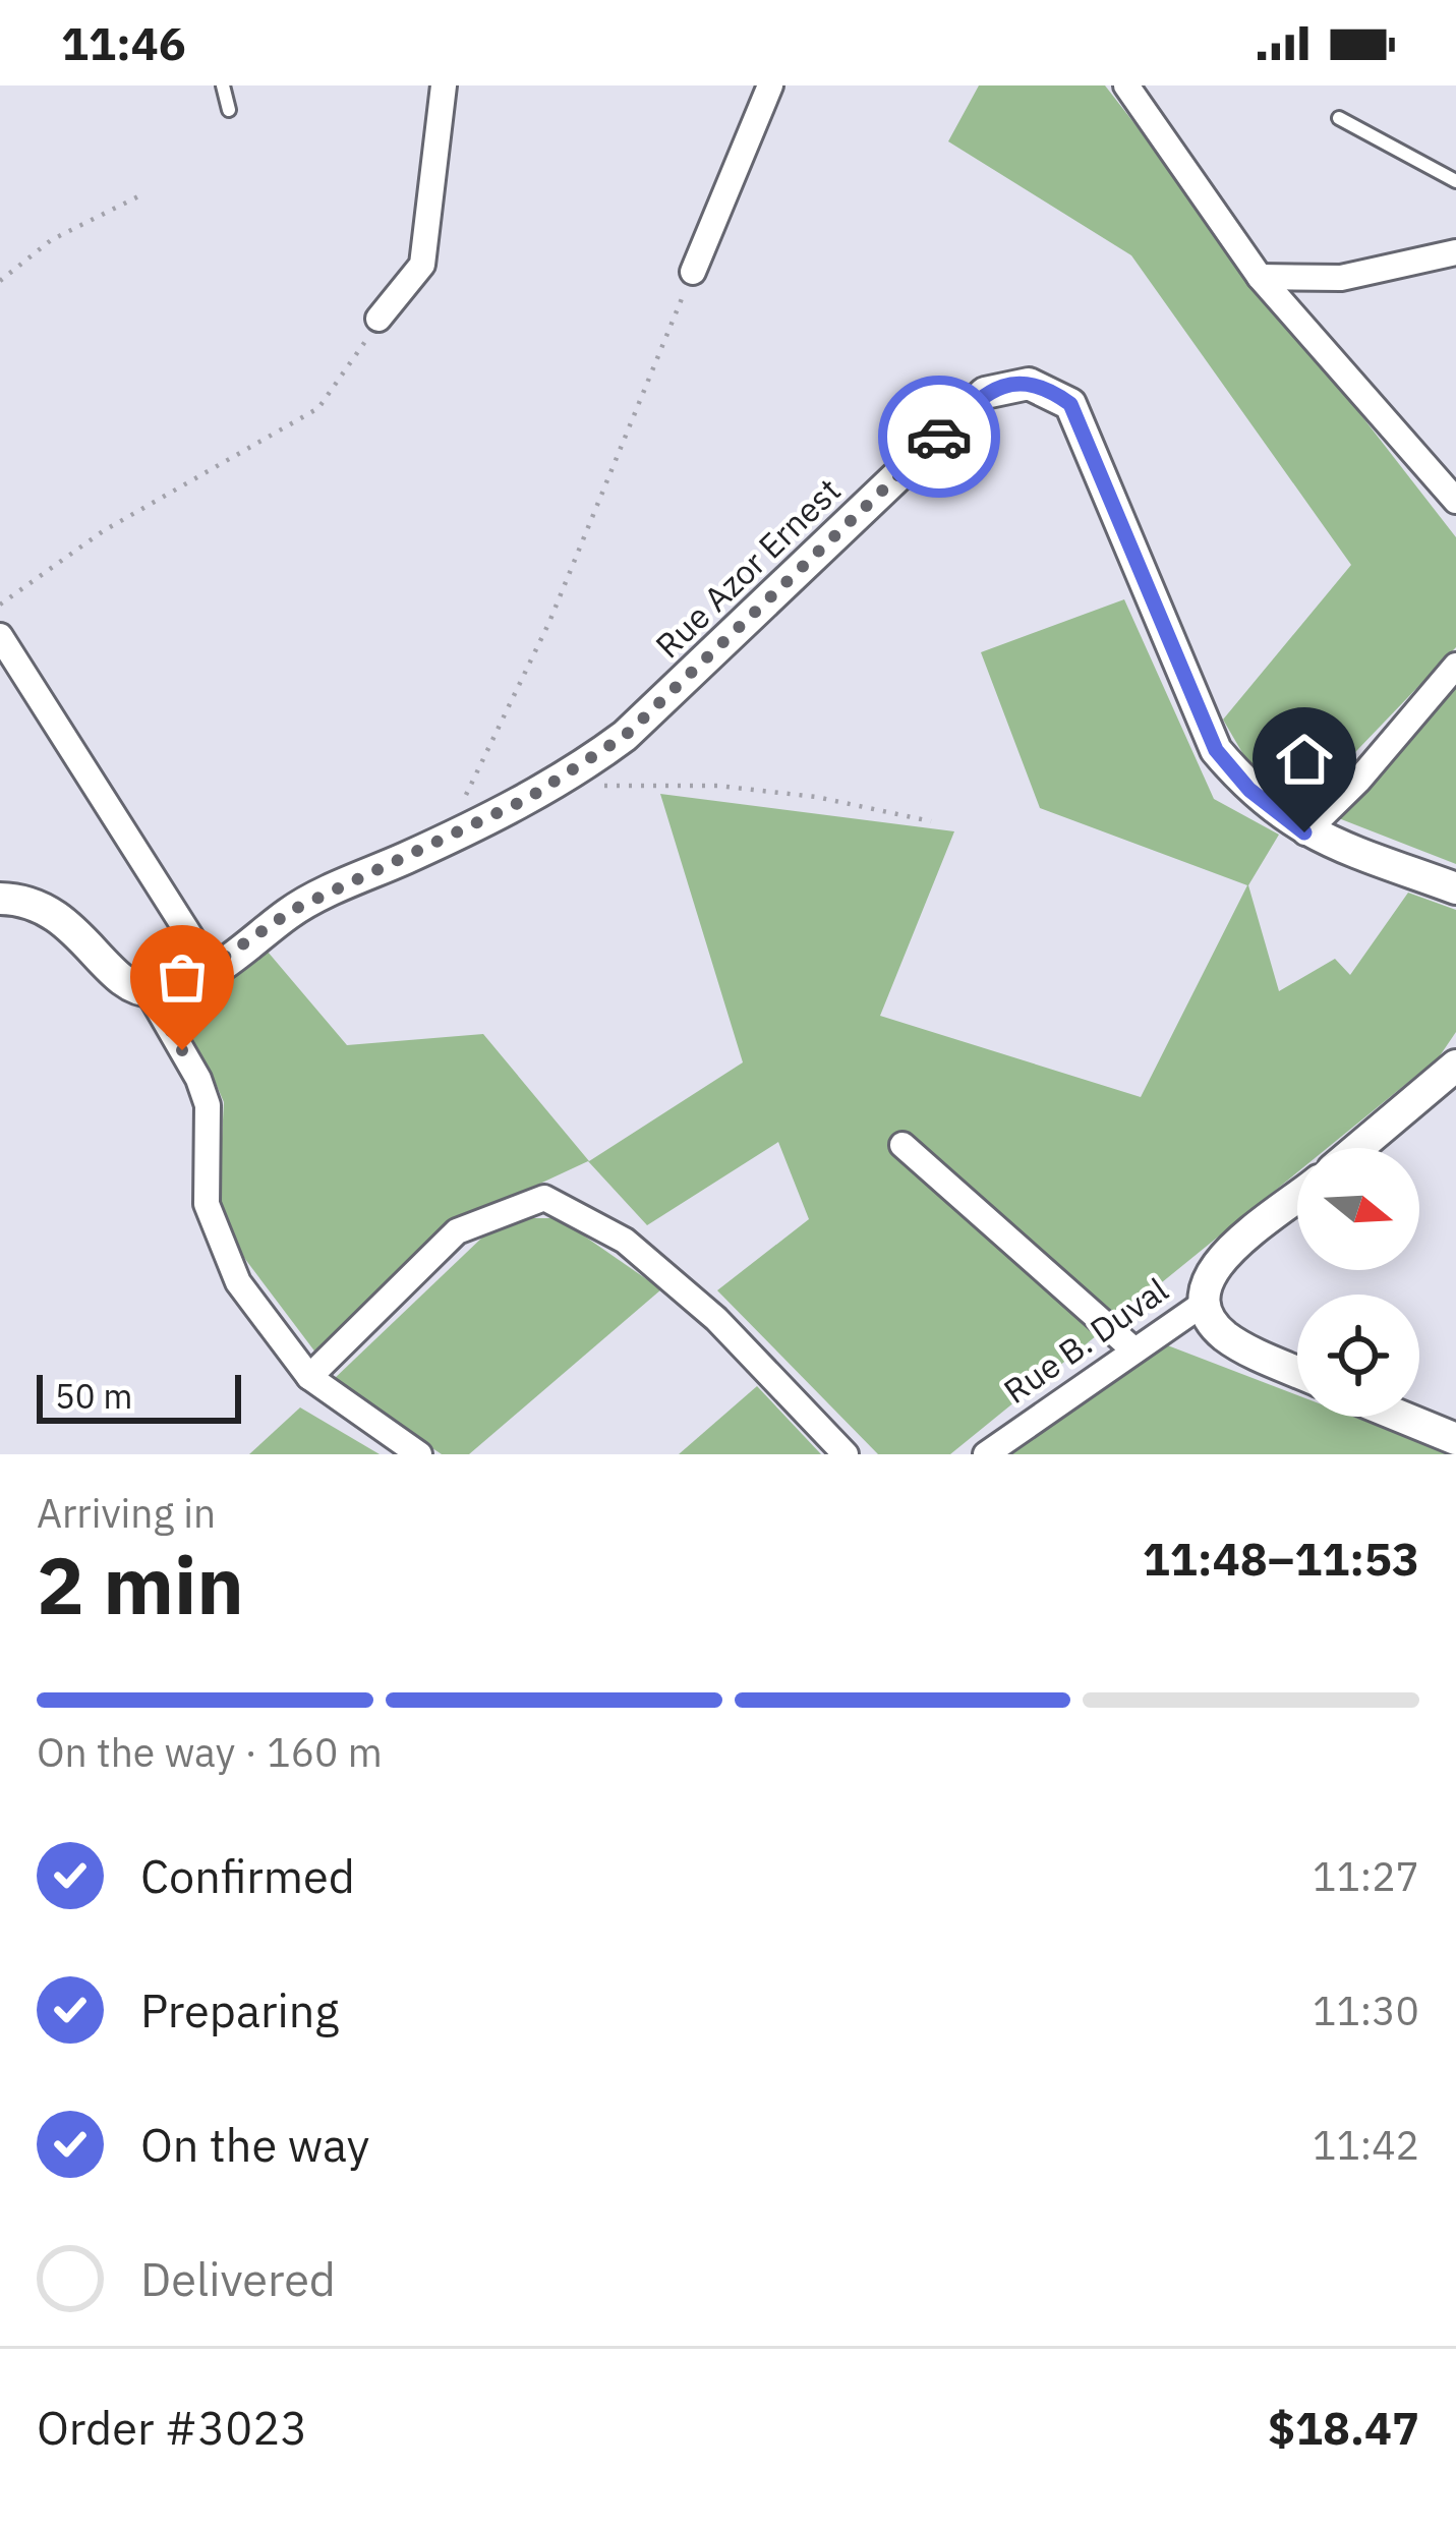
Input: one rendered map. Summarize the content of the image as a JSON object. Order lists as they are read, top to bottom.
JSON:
{
  "streets": {
    "street": ["Rue Azor Ernest", "Rue B. Duval"]
  },
  "scale_bar": "50 m",
  "north": "right",
  "page": {
    "status": "11:46",
    "scale": "50 m",
    "heading": ["2 min", "Arriving in", "11:48–11:53"],
    "panel": ["Order #3023", "$18.47"],
    "bar": "On the way · 160 m",
    "list": [
      ["Confirmed", "11:27"],
      ["Preparing", "11:30"],
      ["On the way", "11:42"],
      "Delivered"
    ]
  }
}
